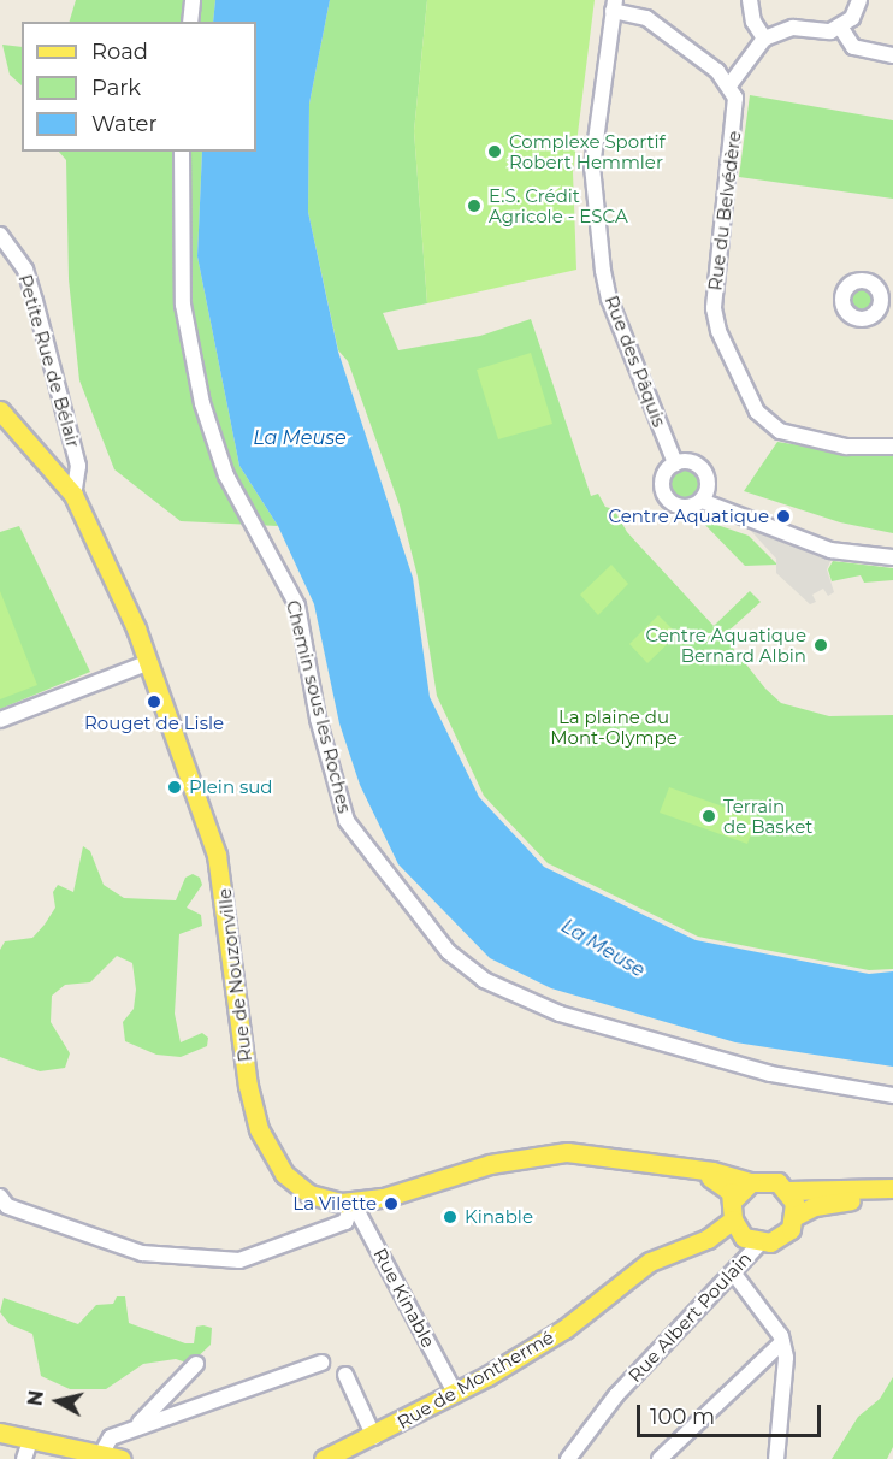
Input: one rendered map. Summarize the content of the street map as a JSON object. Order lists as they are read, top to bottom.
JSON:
{
  "streets": {
    "main road": ["Rue de Nouzonville", "Rue de Monthermé"],
    "street": [
      "Rue du Belvédère",
      "Petite Rue de Bélair",
      "Rue des Pâquis",
      "Chemin sous les Roches",
      "Rue Kinable",
      "Rue Albert Poulain"
    ]
  },
  "crossings": [
    ["Petite Rue de Bélair", "Rue de Nouzonville"],
    ["Rue de Nouzonville", "Rue Kinable"],
    ["Rue de Nouzonville", "Rue Albert Poulain"],
    ["Rue de Nouzonville", "Rue de Monthermé"],
    ["Rue Kinable", "Rue de Monthermé"],
    ["Rue Albert Poulain", "Rue de Monthermé"]
  ],
  "water": ["La Meuse"],
  "parks": ["La plaine du Mont-Olympe"],
  "places": [
    "Complexe Sportif Robert Hemmler",
    "E.S. Crédit Agricole - ESCA",
    "Centre Aquatique",
    "Centre Aquatique Bernard Albin",
    "Rouget de Lisle",
    "Plein sud",
    "Terrain de Basket",
    "La Vilette",
    "Kinable"
  ],
  "legend": ["Road", "Park", "Water"],
  "scale_bar": "100 m",
  "north": "left"
}
